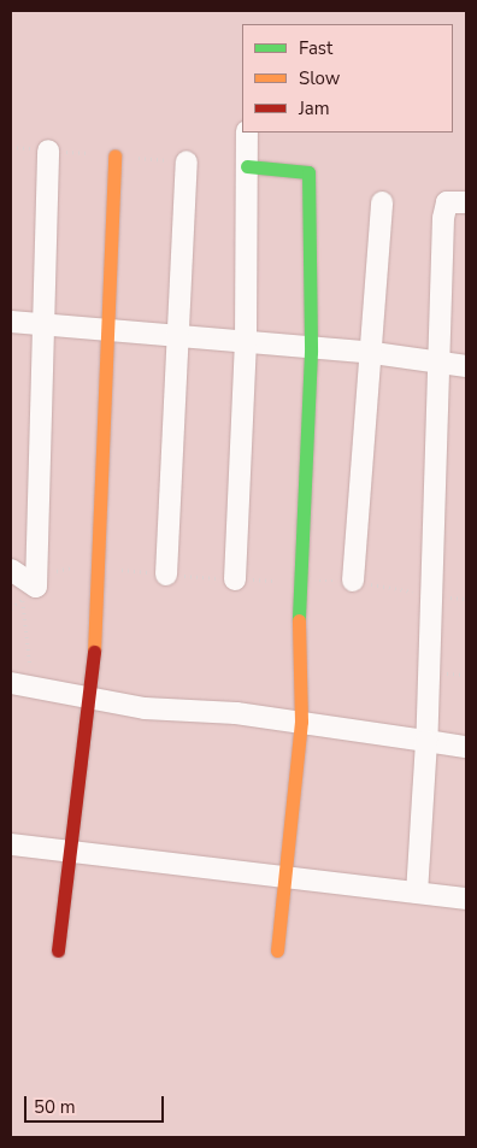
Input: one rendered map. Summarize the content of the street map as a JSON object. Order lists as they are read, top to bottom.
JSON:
{
  "legend": ["Fast", "Slow", "Jam"],
  "scale_bar": "50 m"
}
